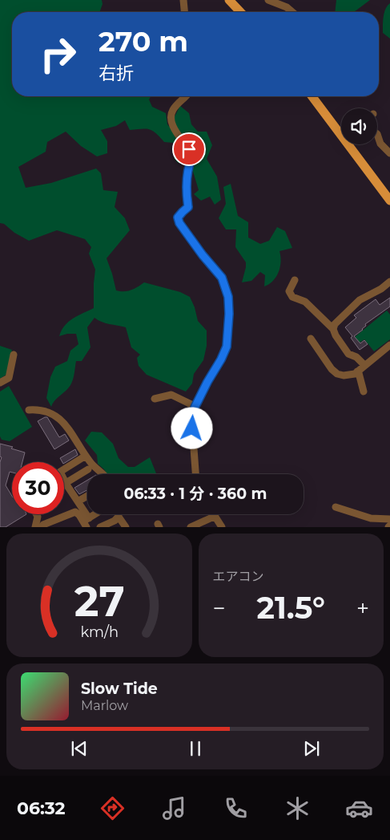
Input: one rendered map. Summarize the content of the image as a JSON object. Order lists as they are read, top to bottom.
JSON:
{
  "page": {
    "turn": ["270 m", "右折"],
    "limit": "30",
    "trip": "06:33 · 1 分 · 360 m",
    "tile": "エアコン",
    "heat": ["−", "21.5°", "+"],
    "song": ["Slow Tide", "Marlow"],
    "tabs": "06:32",
    "gauge": ["27", "km/h"]
  }
}
